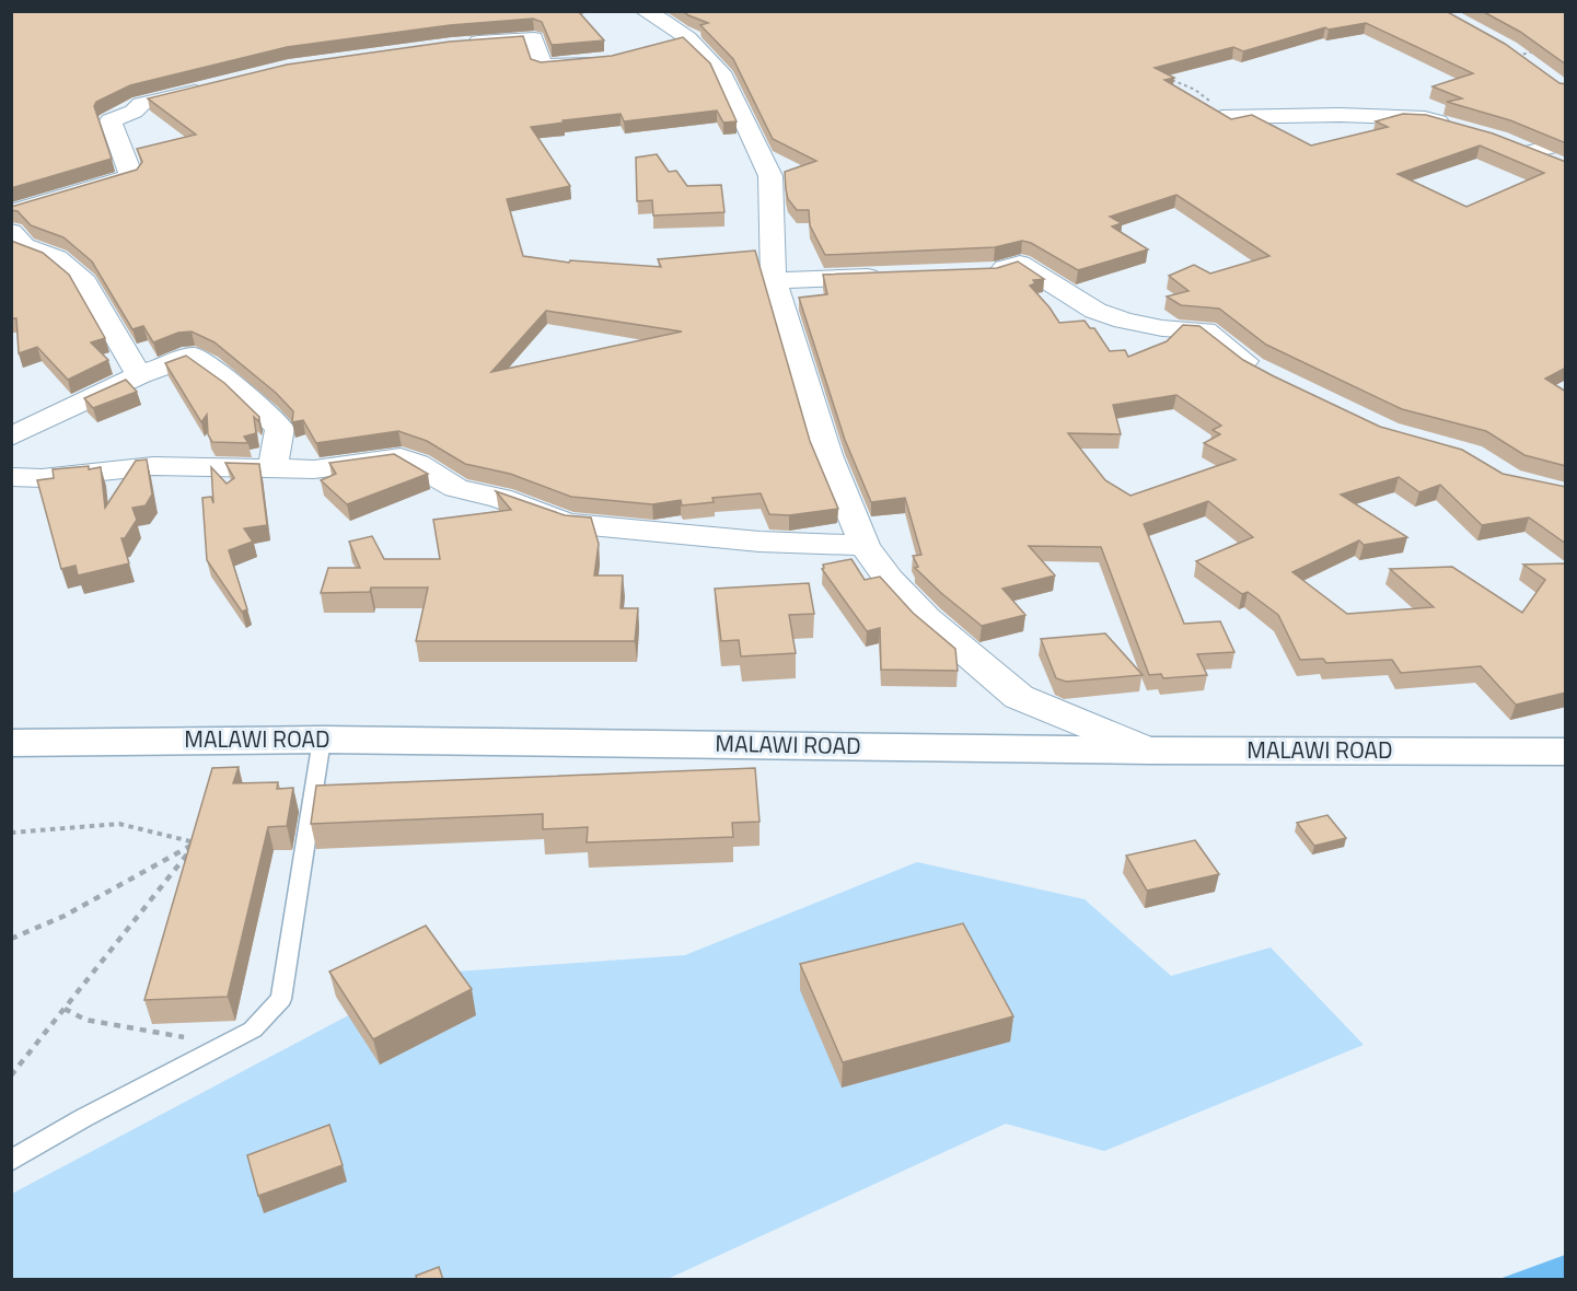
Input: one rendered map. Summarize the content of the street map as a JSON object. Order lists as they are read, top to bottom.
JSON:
{
  "streets": {
    "main road": ["MALAWI ROAD"]
  }
}
